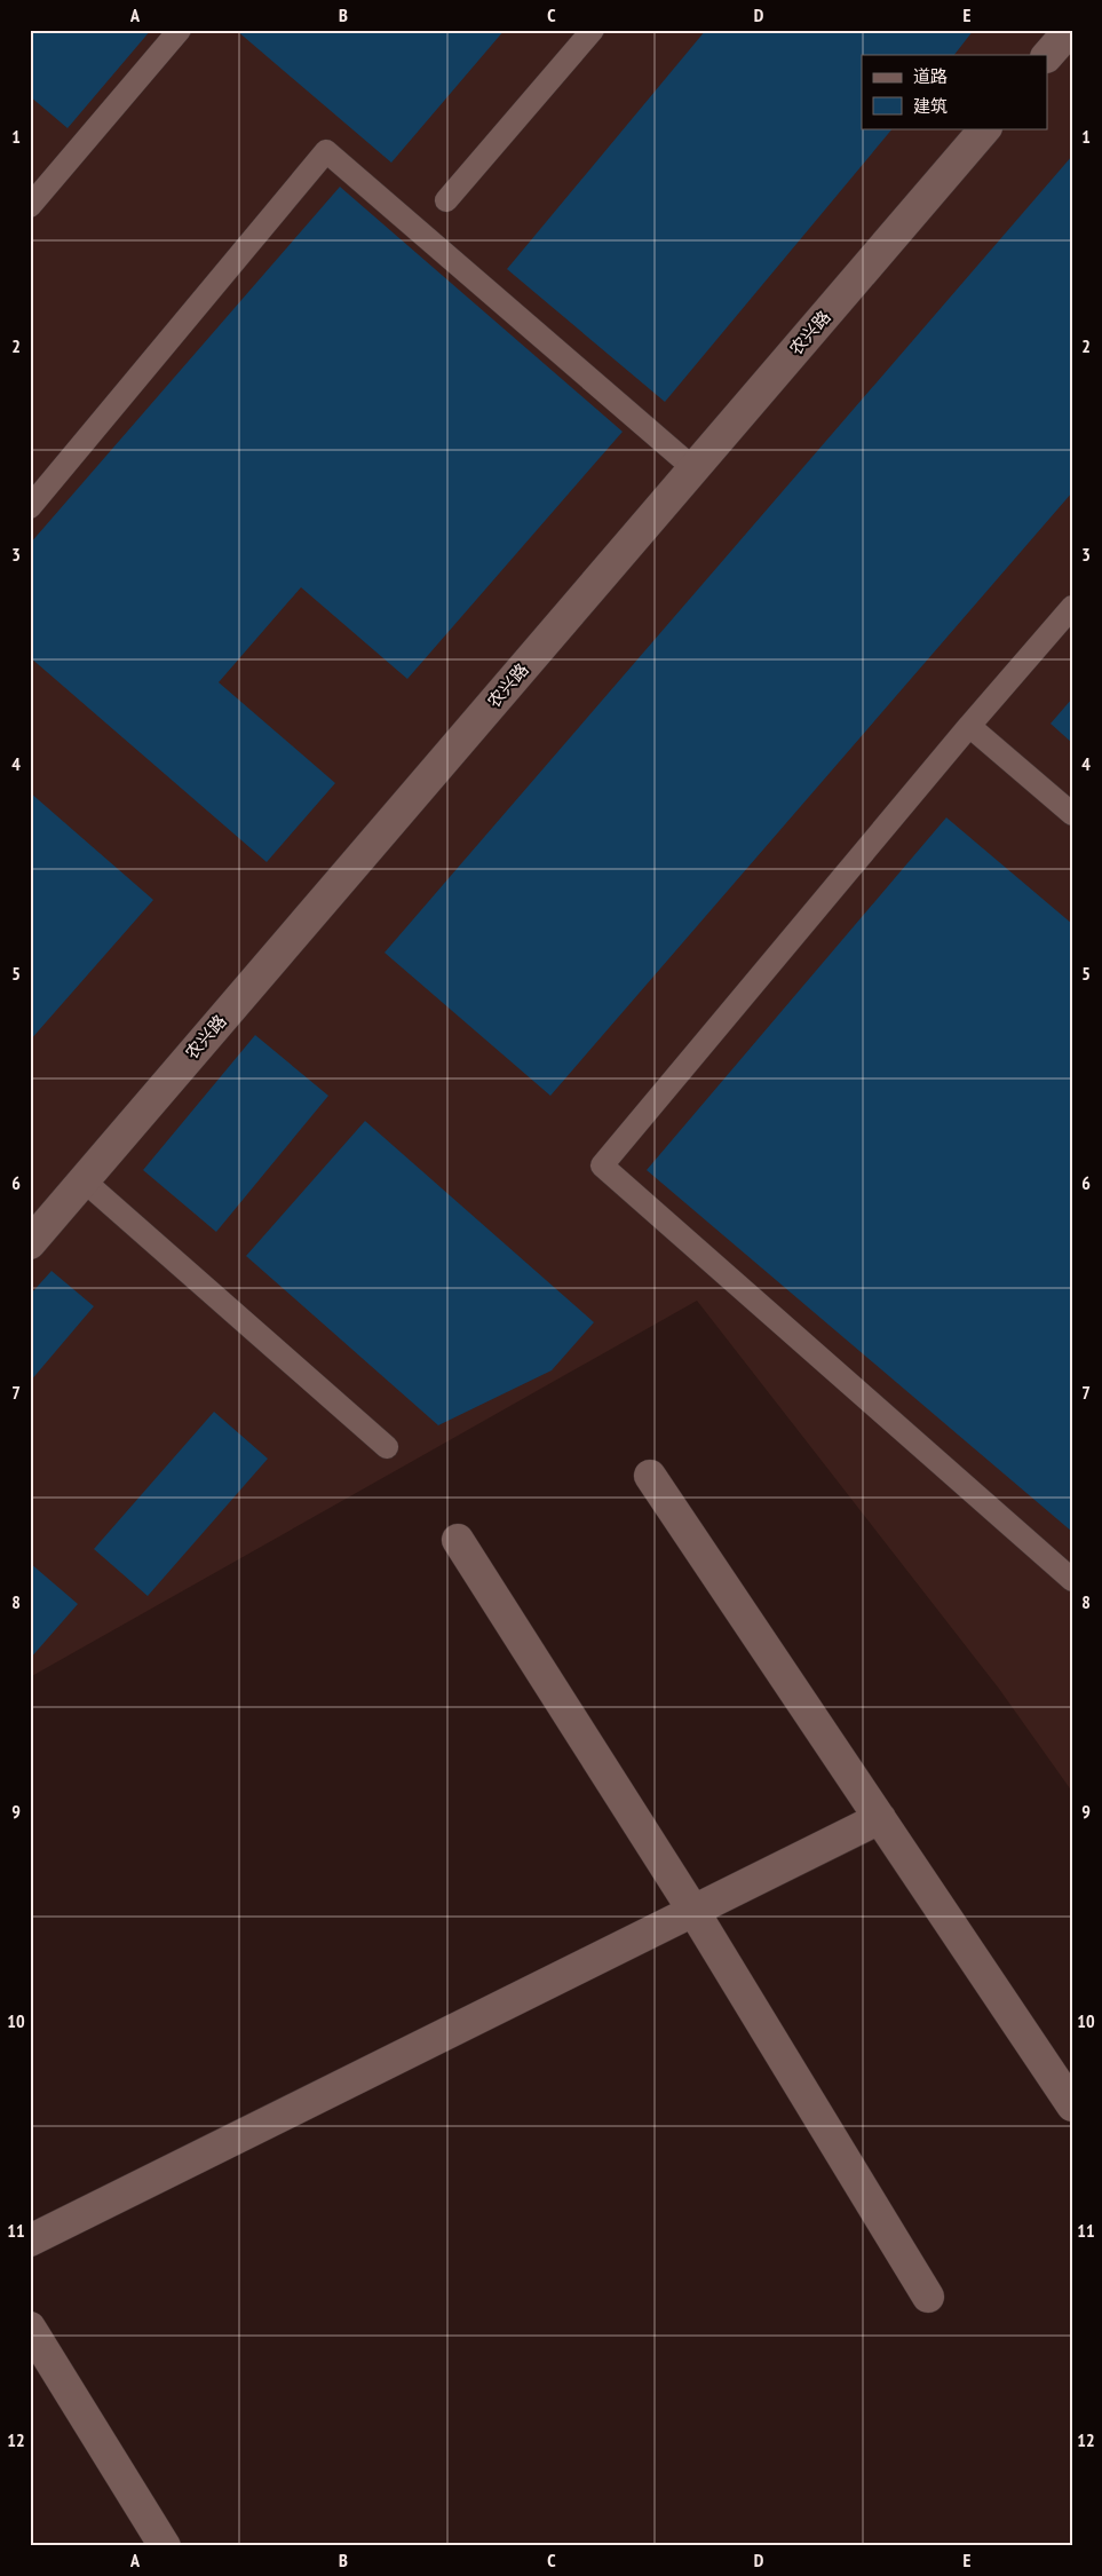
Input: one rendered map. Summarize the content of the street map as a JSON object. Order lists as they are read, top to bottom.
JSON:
{
  "streets": {
    "street": ["农兴路"]
  },
  "legend": ["道路", "建筑"],
  "grid": {
    "columns": [
      "A",
      "B",
      "C",
      "D",
      "E"
    ],
    "rows": [
      "1",
      "2",
      "3",
      "4",
      "5",
      "6",
      "7",
      "8",
      "9",
      "10",
      "11",
      "12"
    ]
  }
}
